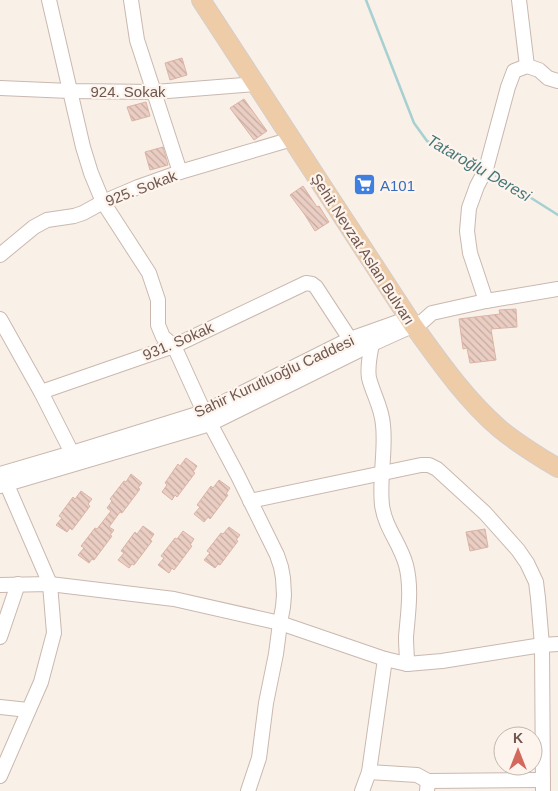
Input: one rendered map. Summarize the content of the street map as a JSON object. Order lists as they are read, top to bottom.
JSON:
{
  "streets": {
    "main road": ["Şehit Nevzat Aslan Bulvarı"],
    "street": [
      "924. Sokak",
      "925. Sokak",
      "931. Sokak",
      "Sahir Kurutluoğlu Caddesi"
    ]
  },
  "crossings": [
    ["924. Sokak", "Şehit Nevzat Aslan Bulvarı"],
    ["925. Sokak", "Şehit Nevzat Aslan Bulvarı"],
    ["Şehit Nevzat Aslan Bulvarı", "Sahir Kurutluoğlu Caddesi"],
    ["931. Sokak", "Sahir Kurutluoğlu Caddesi"]
  ],
  "water": ["Tataroğlu Deresi"],
  "places": {
    "supermarket": ["A101"]
  },
  "north": "top"
}
